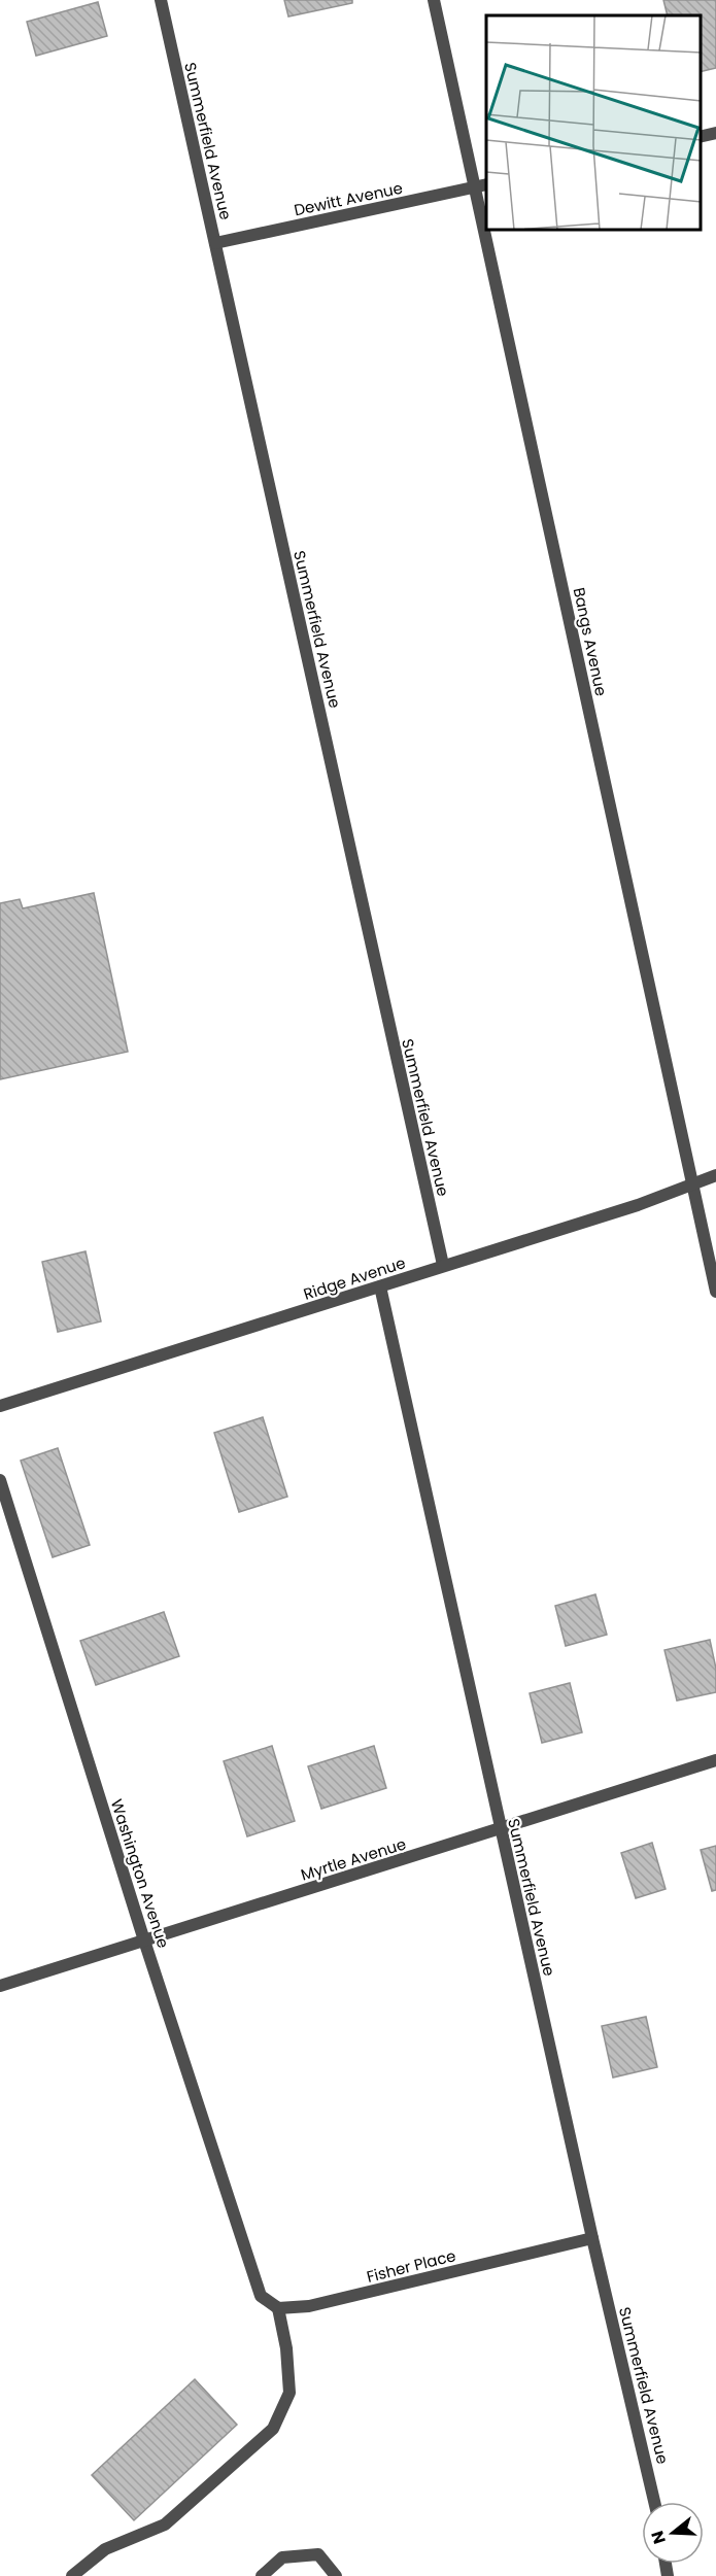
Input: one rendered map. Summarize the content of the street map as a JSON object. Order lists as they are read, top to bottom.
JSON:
{
  "streets": {
    "street": [
      "Summerfield Avenue",
      "Dewitt Avenue",
      "Bangs Avenue",
      "Ridge Avenue",
      "Myrtle Avenue",
      "Washington Avenue",
      "Fisher Place"
    ]
  },
  "crossings": [
    ["Summerfield Avenue", "Dewitt Avenue"],
    ["Summerfield Avenue", "Ridge Avenue"],
    ["Summerfield Avenue", "Myrtle Avenue"],
    ["Summerfield Avenue", "Fisher Place"],
    ["Dewitt Avenue", "Bangs Avenue"],
    ["Bangs Avenue", "Ridge Avenue"],
    ["Myrtle Avenue", "Washington Avenue"],
    ["Washington Avenue", "Fisher Place"]
  ],
  "north": "left"
}
